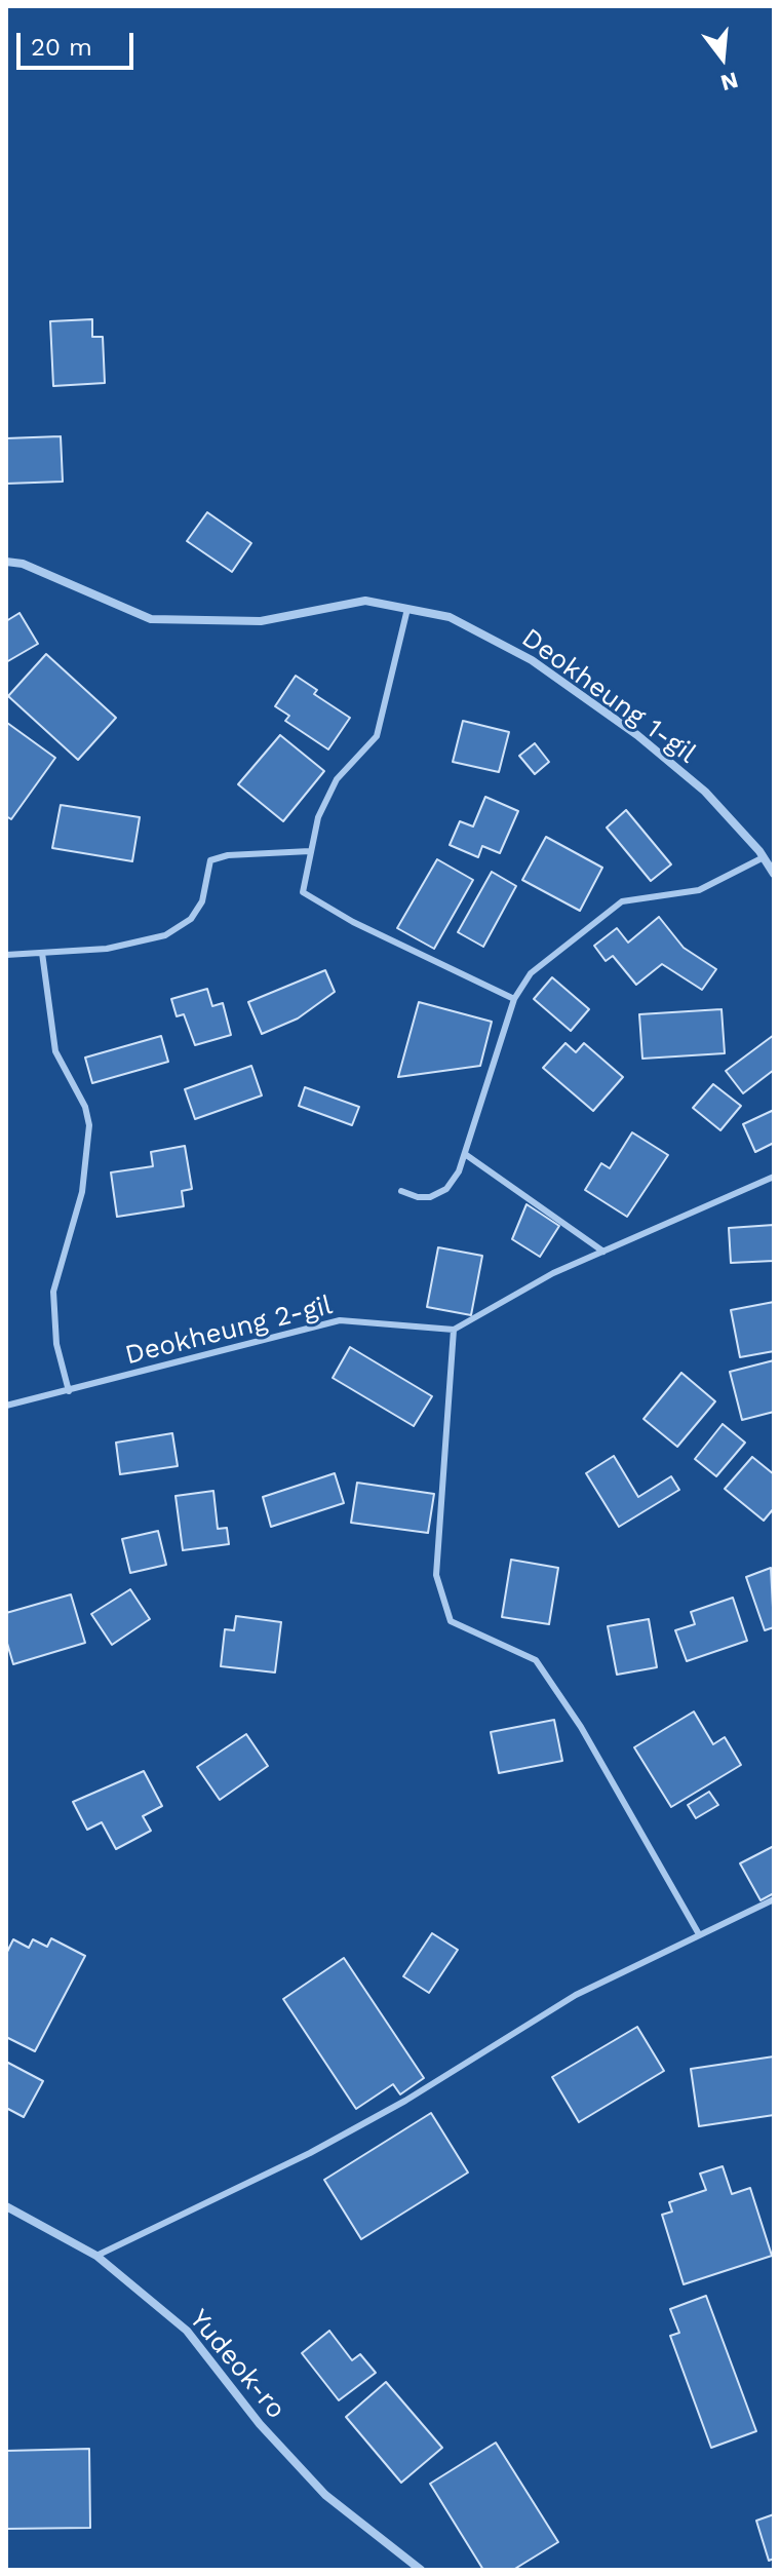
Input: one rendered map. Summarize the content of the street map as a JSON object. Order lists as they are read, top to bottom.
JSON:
{
  "streets": {
    "street": ["Deokheung 1-gil", "Yudeok-ro"],
    "lane": ["Deokheung 2-gil"]
  },
  "scale_bar": "20 m",
  "north": "bottom"
}
